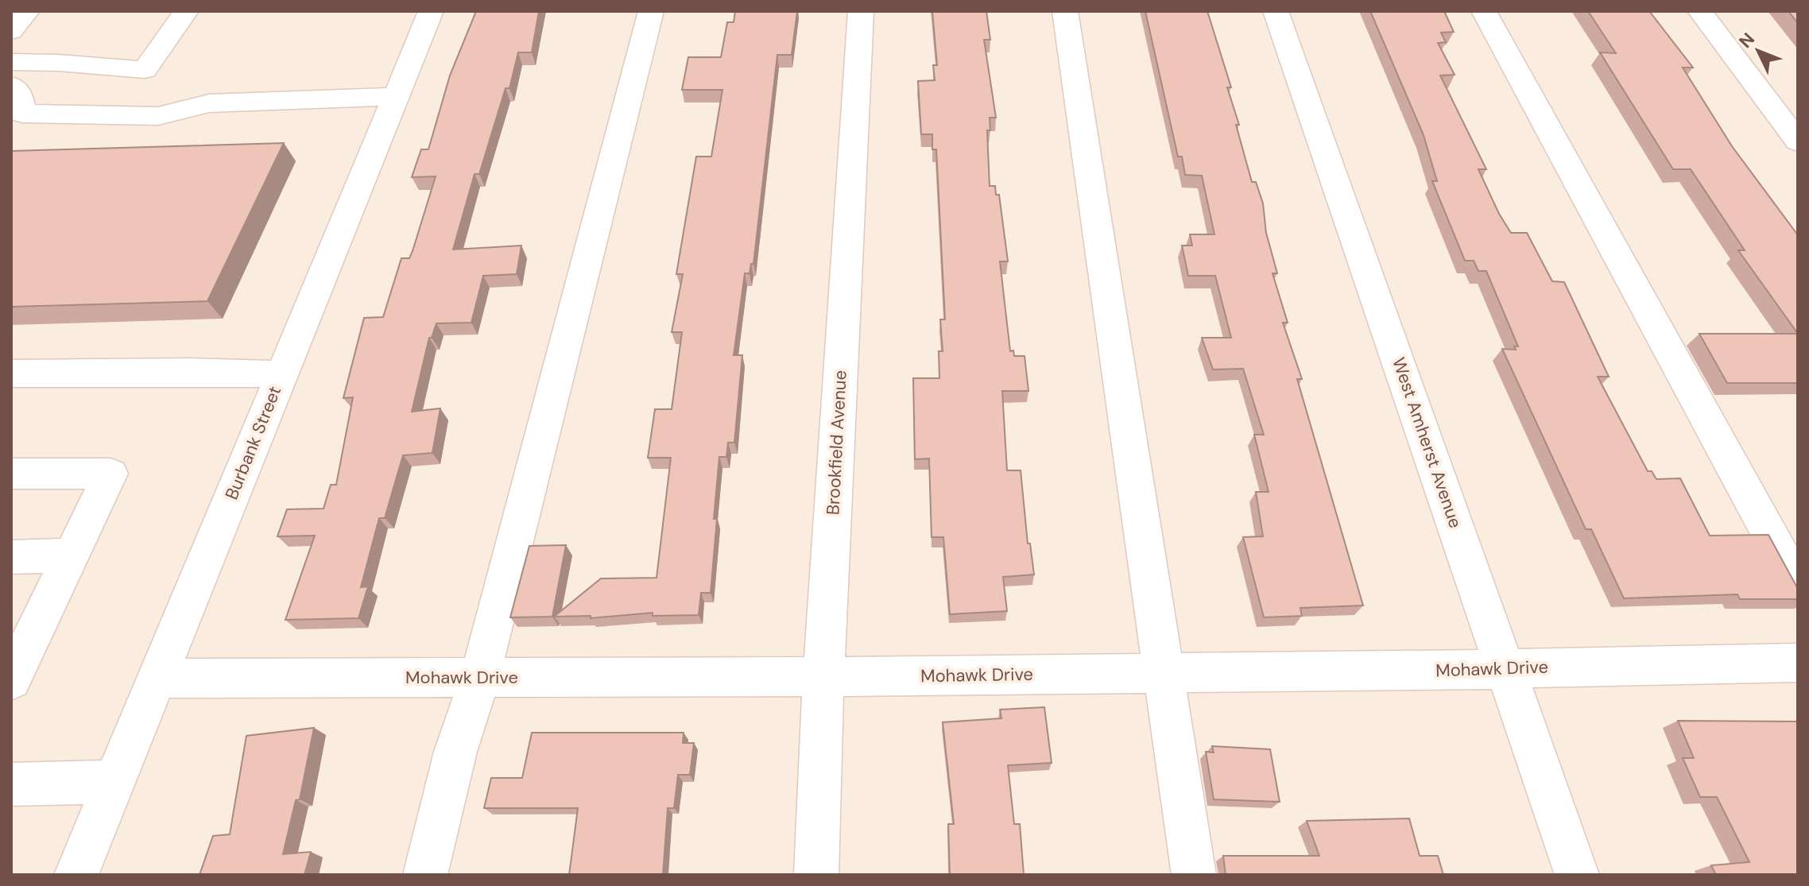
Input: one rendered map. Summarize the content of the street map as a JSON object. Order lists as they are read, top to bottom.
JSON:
{
  "streets": {
    "street": [
      "Burbank Street",
      "Brookfield Avenue",
      "West Amherst Avenue",
      "Mohawk Drive"
    ]
  },
  "crossings": [
    ["Burbank Street", "Mohawk Drive"],
    ["Brookfield Avenue", "Mohawk Drive"],
    ["West Amherst Avenue", "Mohawk Drive"]
  ],
  "north": "top left"
}
